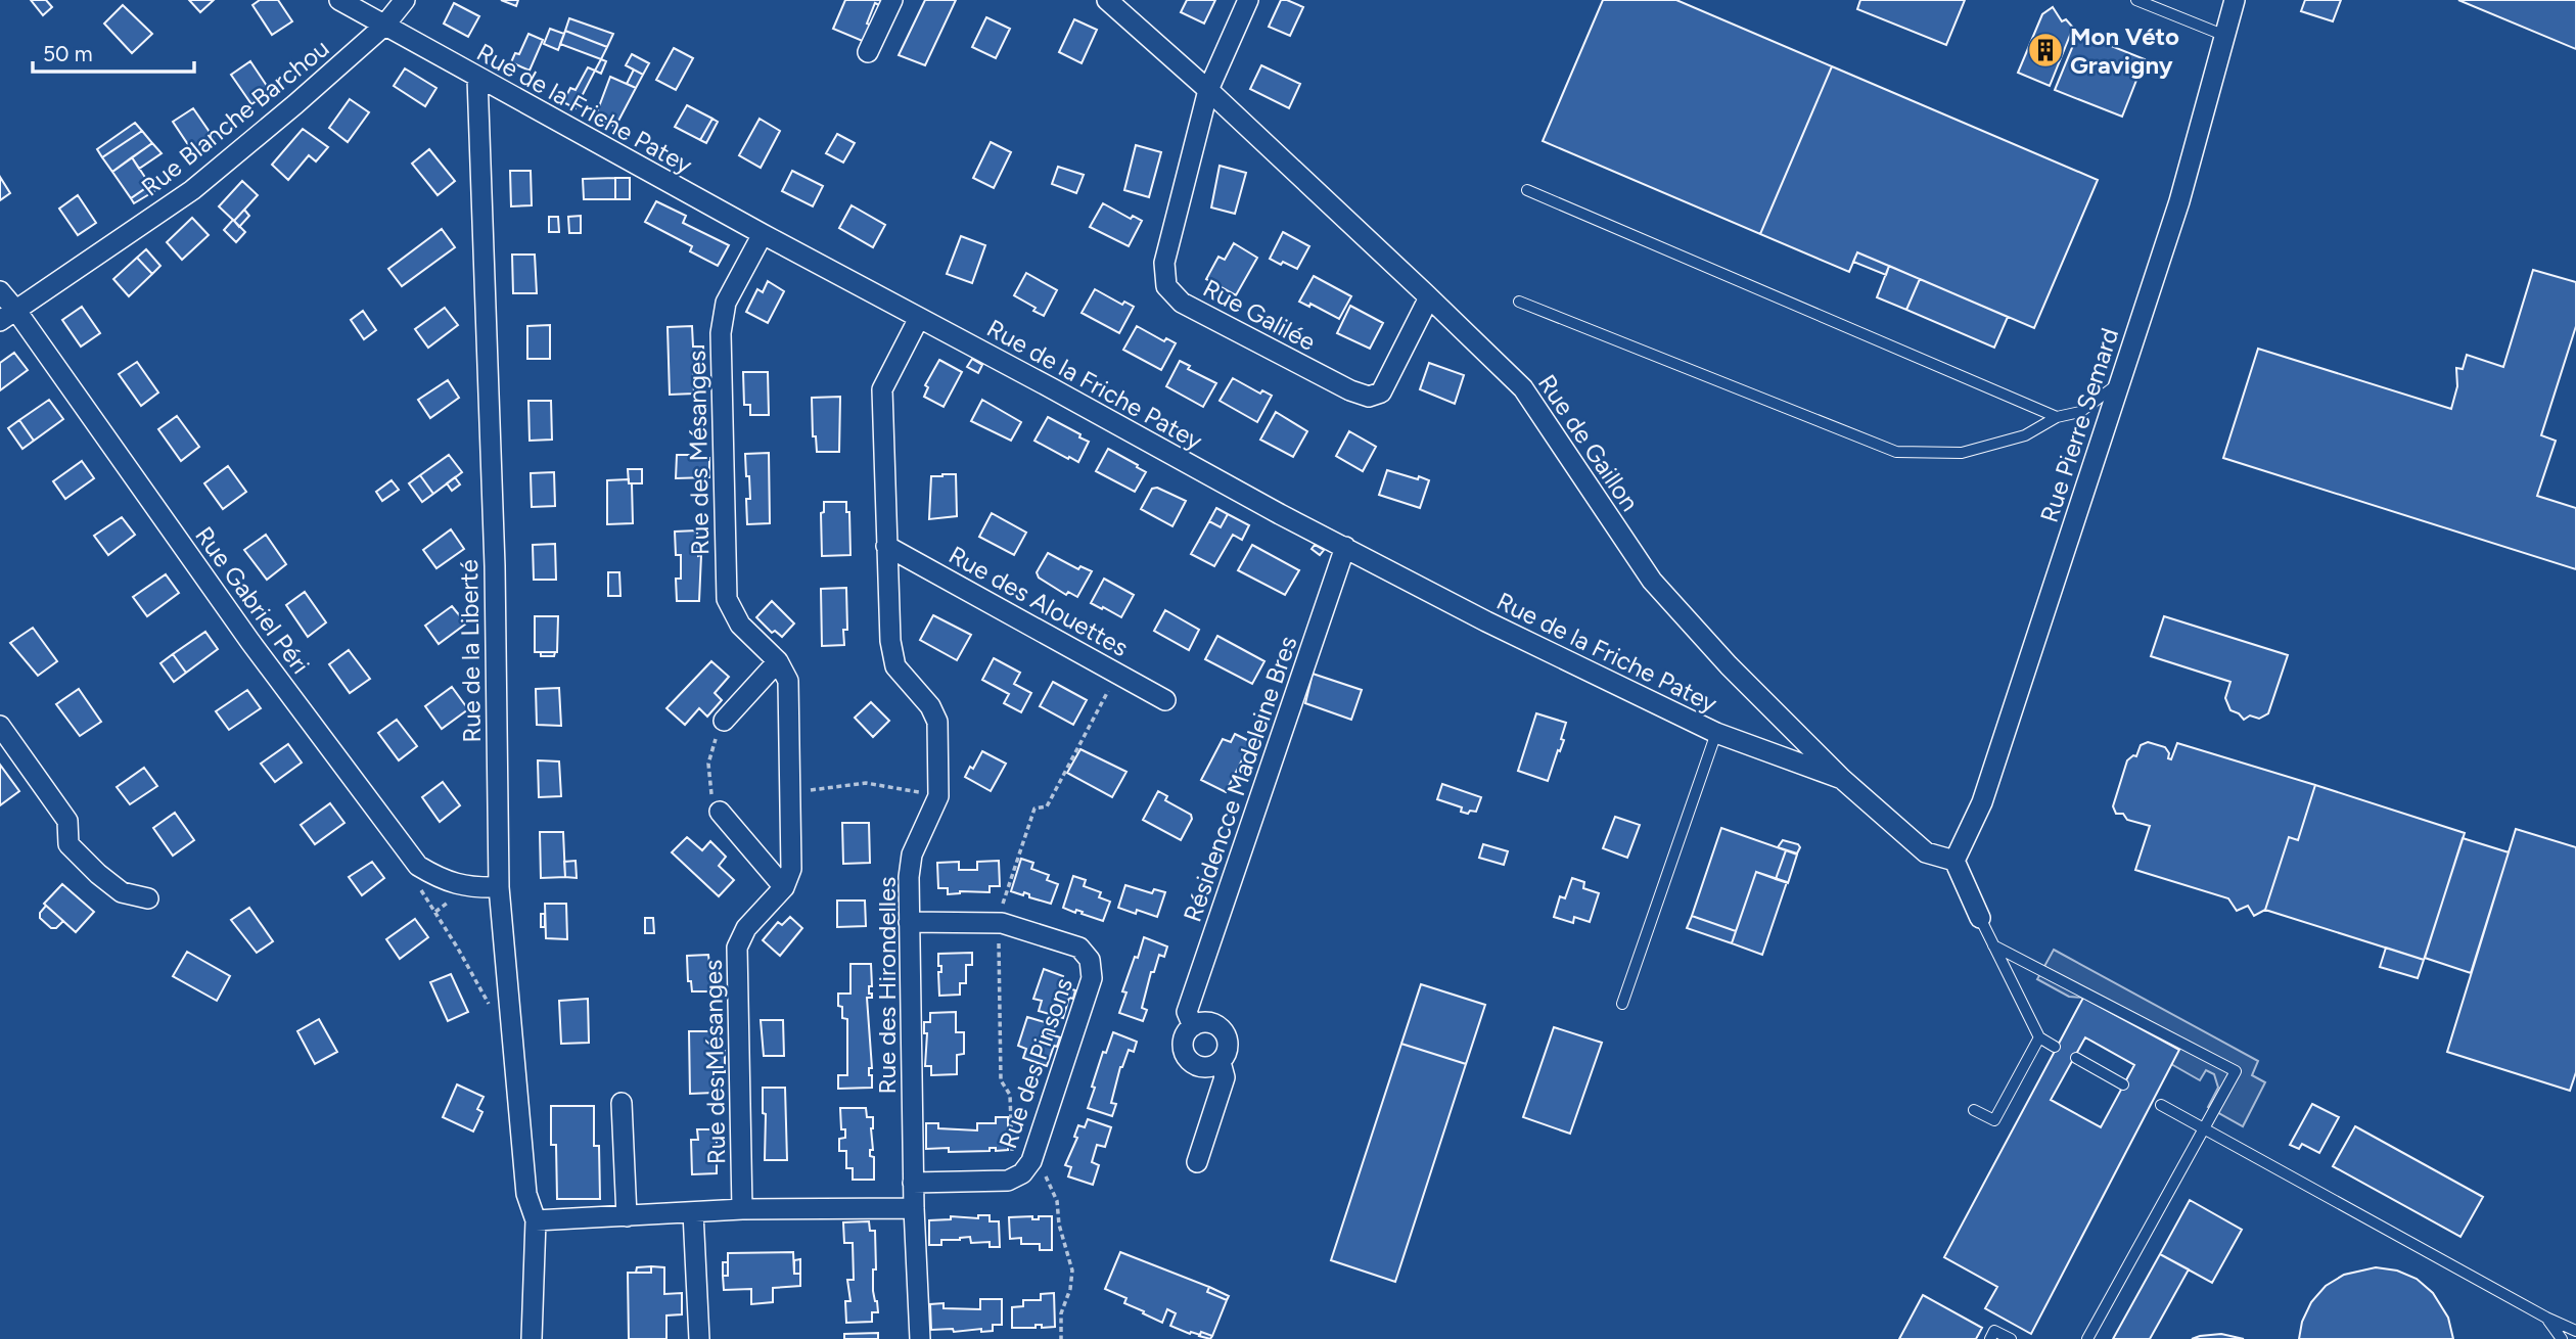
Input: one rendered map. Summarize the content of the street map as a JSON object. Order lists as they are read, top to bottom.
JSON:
{
  "streets": {
    "street": [
      "Rue de la Friche Patey",
      "Rue Blanche Barchou",
      "Rue Galilée",
      "Rue Pierre Semard",
      "Rue de Gaillon",
      "Rue des Mésanges",
      "Rue Gabriel Péri",
      "Rue des Alouettes",
      "Rue de la Liberté",
      "Résidencce Madeleine Bres",
      "Rue des Hirondelles",
      "Rue des Pinsons"
    ]
  },
  "crossings": [
    ["Rue de la Friche Patey", "Rue Blanche Barchou"],
    ["Rue de la Friche Patey", "Rue de Gaillon"],
    ["Rue de la Friche Patey", "Rue des Mésanges"],
    ["Rue de la Friche Patey", "Rue de la Liberté"],
    ["Rue de la Friche Patey", "Résidencce Madeleine Bres"],
    ["Rue de la Friche Patey", "Rue des Hirondelles"],
    ["Rue Blanche Barchou", "Rue Gabriel Péri"],
    ["Rue Galilée", "Rue de Gaillon"],
    ["Rue Pierre Semard", "Rue de Gaillon"],
    ["Rue Gabriel Péri", "Rue de la Liberté"],
    ["Rue des Alouettes", "Rue des Hirondelles"],
    ["Rue des Hirondelles", "Rue des Pinsons"]
  ],
  "places": {
    "building": ["Mon Véto Gravigny"]
  },
  "scale_bar": "50 m"
}
